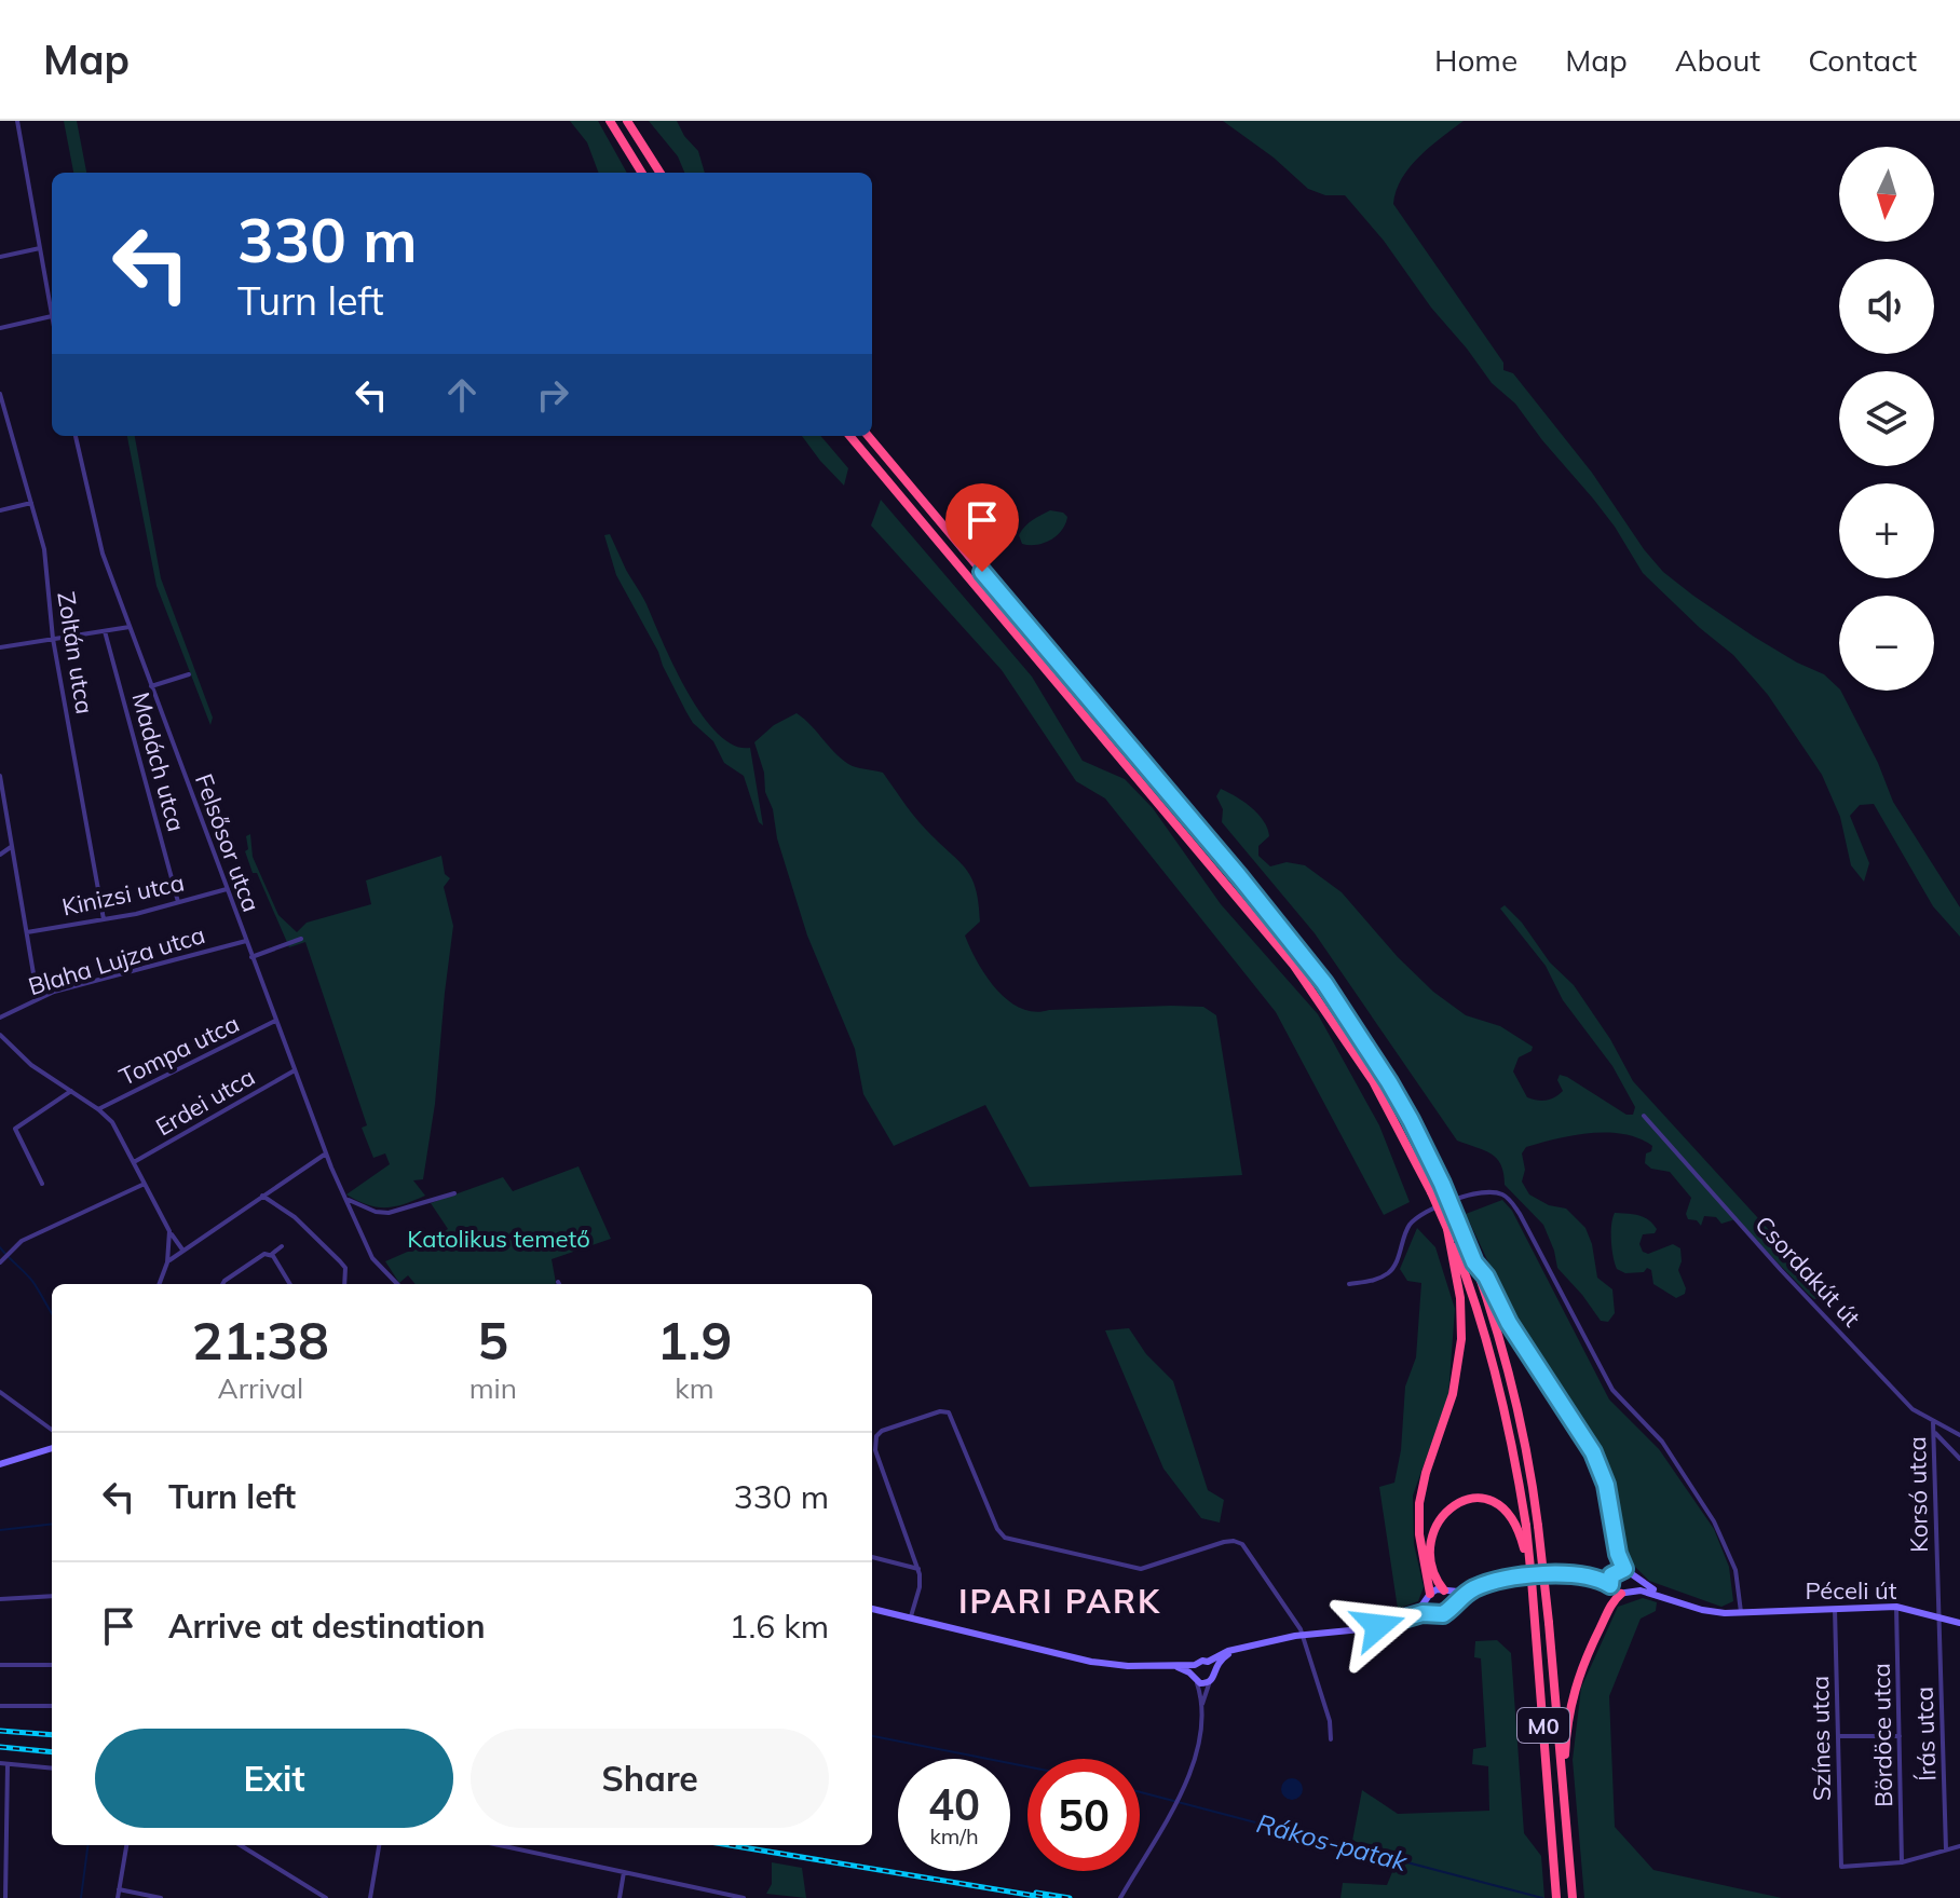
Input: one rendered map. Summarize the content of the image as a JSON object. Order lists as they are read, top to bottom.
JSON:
{
  "streets": {
    "highway": ["M0"],
    "main road": ["Péceli út"],
    "street": [
      "Zoltán utca",
      "Madách utca",
      "Felsősor utca",
      "Kinizsi utca",
      "Blaha Lujza utca",
      "Tompa utca",
      "Erdei utca",
      "Csordakút út",
      "Korsó utca",
      "Írás utca",
      "Bördöce utca",
      "Színes utca"
    ]
  },
  "crossings": [
    ["Zoltán utca", "Kinizsi utca"],
    ["Madách utca", "Kinizsi utca"],
    ["Felsősor utca", "Kinizsi utca"],
    ["Felsősor utca", "Blaha Lujza utca"],
    ["Felsősor utca", "Tompa utca"],
    ["Felsősor utca", "Erdei utca"],
    ["Csordakút út", "Korsó utca"],
    ["Korsó utca", "Péceli út"],
    ["Korsó utca", "Írás utca"],
    ["Péceli út", "Írás utca"],
    ["Péceli út", "Bördöce utca"],
    ["Péceli út", "Színes utca"],
    ["Bördöce utca", "Színes utca"]
  ],
  "districts": ["IPARI PARK"],
  "water": ["Rákos-patak"],
  "parks": ["Katolikus temető"],
  "north": "bottom",
  "page": {
    "header": "Map",
    "nav": [
      "Home",
      "Map",
      "About",
      "Contact"
    ],
    "map_buttons": ["+", "−"],
    "turn": ["330 m", "Turn left"],
    "eta": [
      "21:38",
      "Arrival",
      "5",
      "min",
      "1.9",
      "km"
    ],
    "list": [
      {
        "name": "Turn left",
        "value": "330 m"
      },
      {
        "name": "Arrive at destination",
        "value": "1.6 km"
      }
    ],
    "buttons": ["Exit", "Share"],
    "speed": "40 km/h",
    "limit": "50"
  }
}
